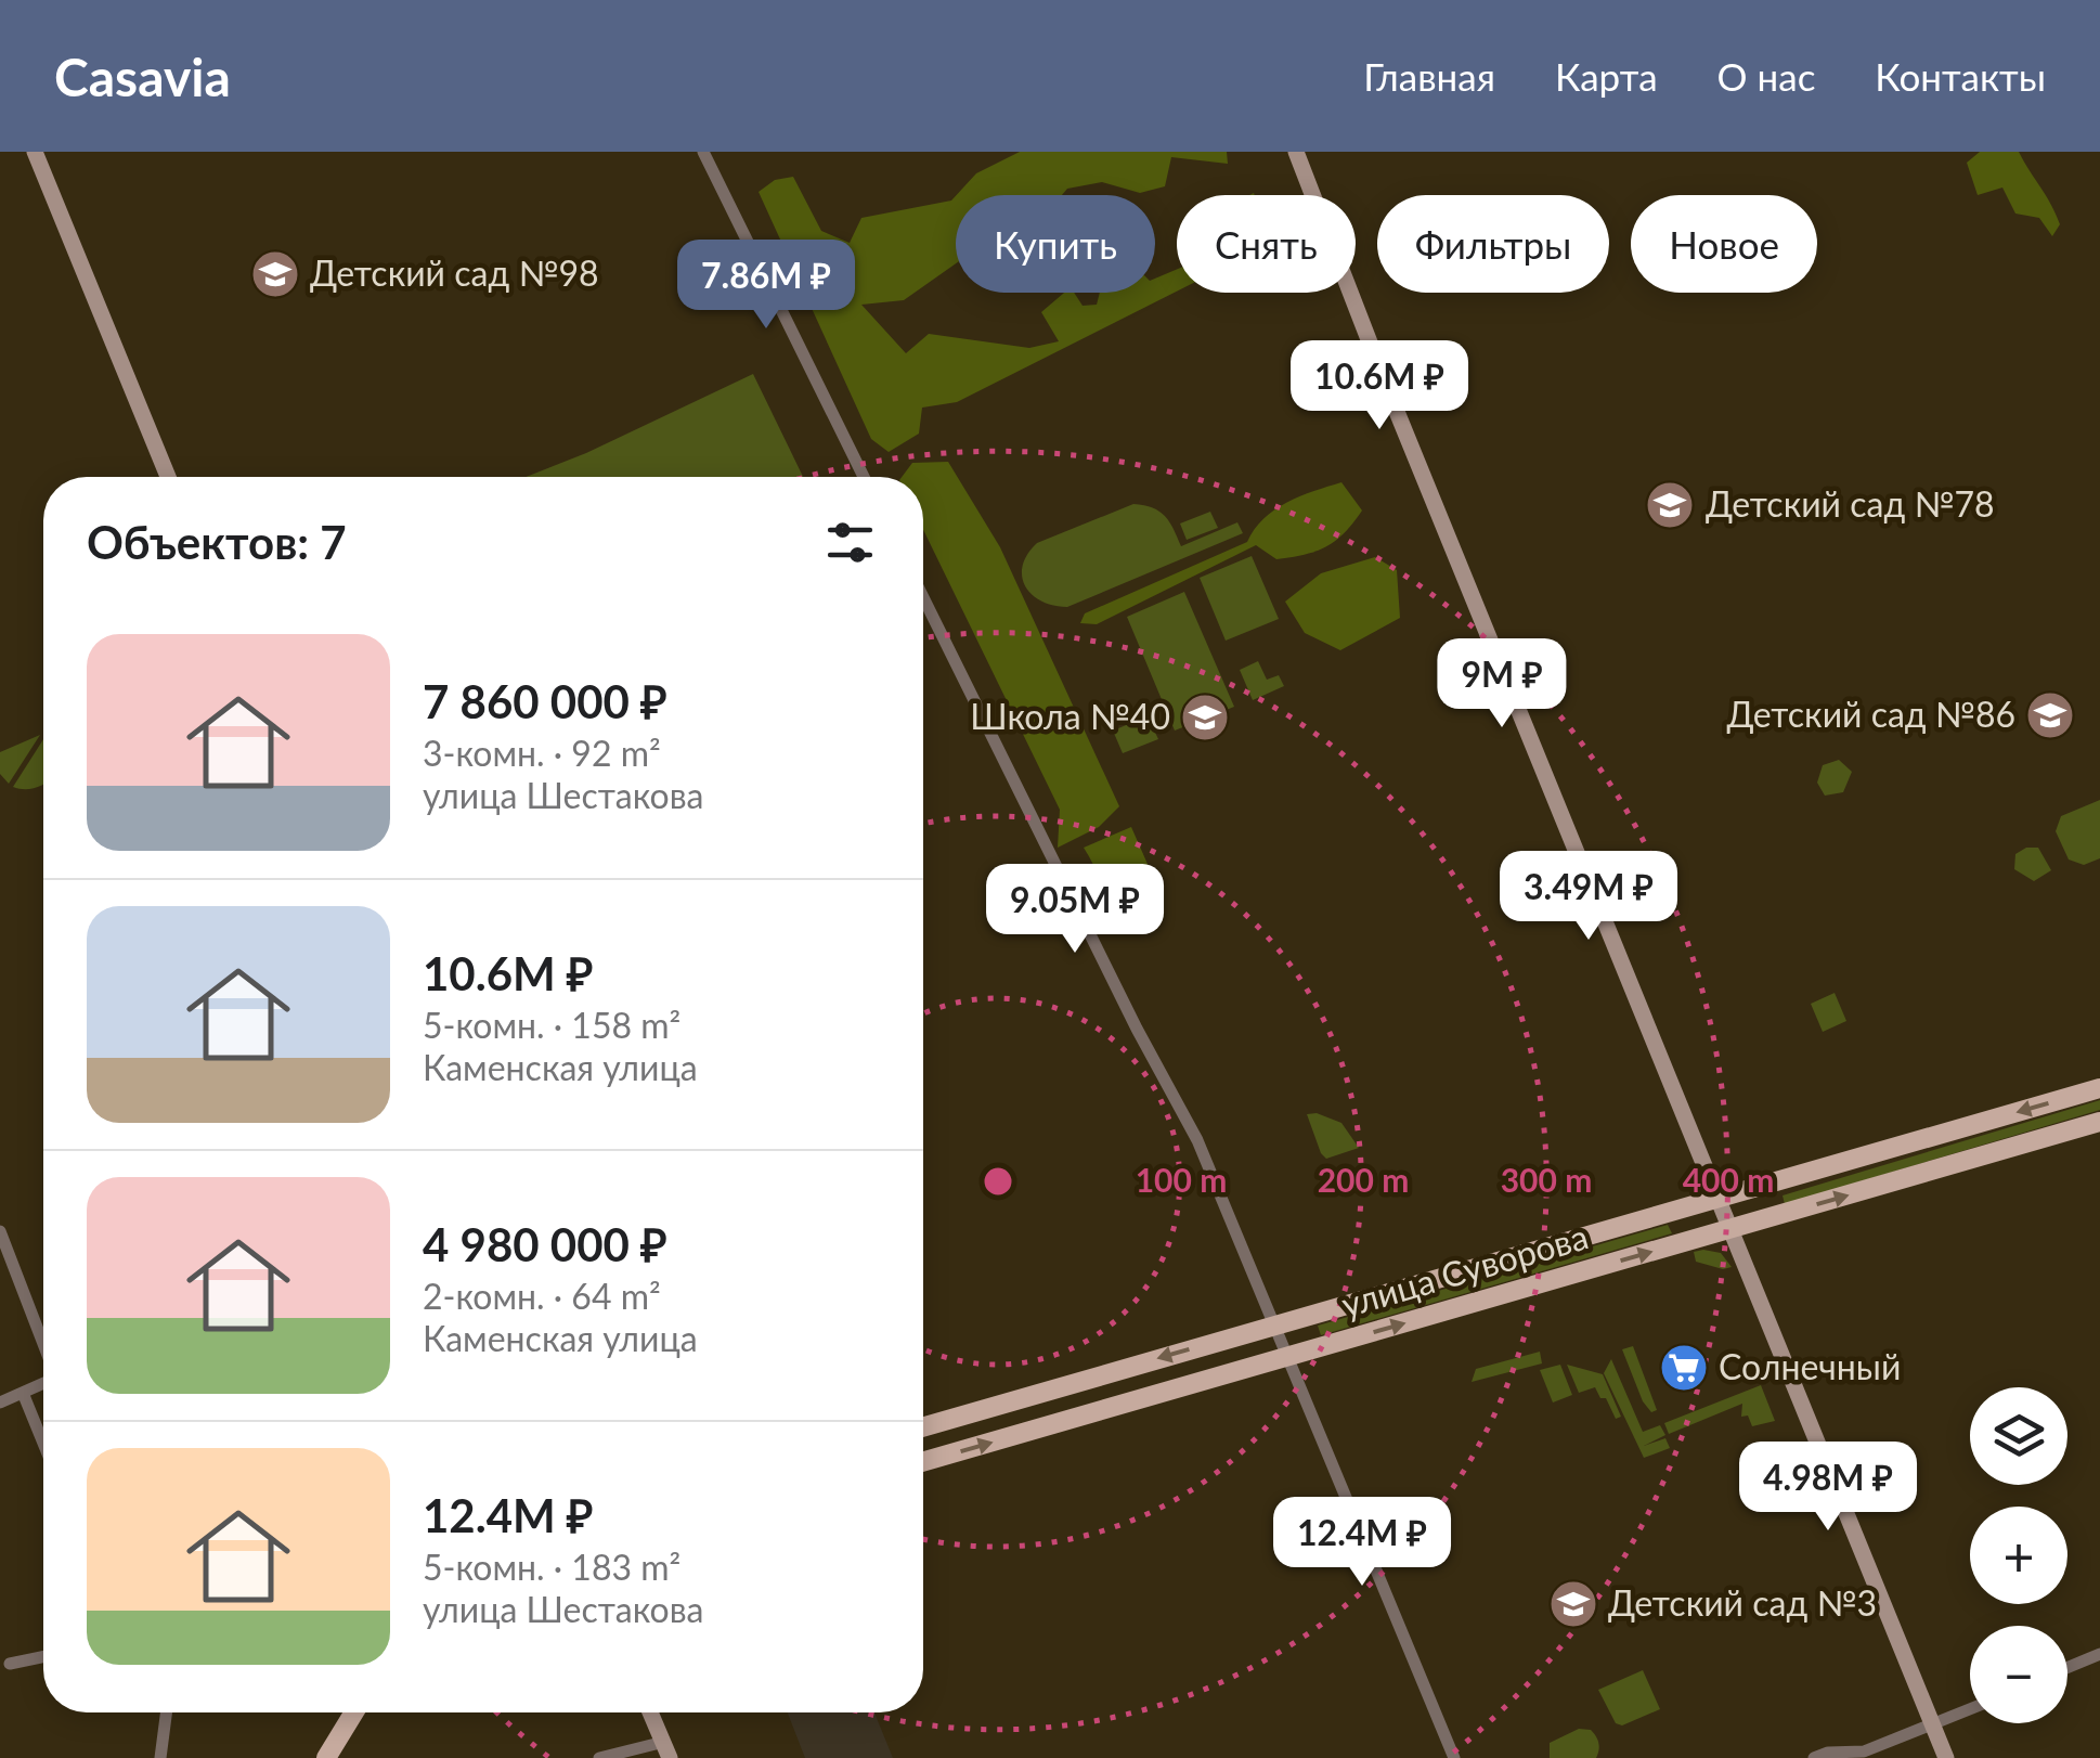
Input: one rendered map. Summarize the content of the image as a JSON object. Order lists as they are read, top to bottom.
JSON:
{
  "streets": {
    "main road": ["улица Суворова"]
  },
  "places": {
    "school or university": [
      "Детский сад №98",
      "Детский сад №78",
      "Детский сад №86",
      "Школа №40",
      "Детский сад №3"
    ],
    "supermarket": ["Солнечный"]
  },
  "page": {
    "header": "Casavia",
    "nav": [
      "Главная",
      "Карта",
      "О нас",
      "Контакты"
    ],
    "chip": [
      "Купить",
      "Снять",
      "Фильтры",
      "Новое"
    ],
    "price": [
      "7.86M ₽",
      "10.6M ₽",
      "9M ₽",
      "3.49M ₽",
      "9.05M ₽",
      "4.98M ₽",
      "12.4M ₽"
    ],
    "heading": "Объектов: 7",
    "list": [
      {
        "name": "7 860 000 ₽",
        "note": "3-комн. · 92 m² · улица Шестакова"
      },
      {
        "name": "10.6M ₽",
        "note": "5-комн. · 158 m² · Каменская улица"
      },
      {
        "name": "4 980 000 ₽",
        "note": "2-комн. · 64 m² · Каменская улица"
      },
      {
        "name": "12.4M ₽",
        "note": "5-комн. · 183 m² · улица Шестакова"
      }
    ],
    "map_buttons": ["+", "−"]
  },
  "rings": [
    "100 m",
    "200 m",
    "300 m",
    "400 m"
  ]
}
